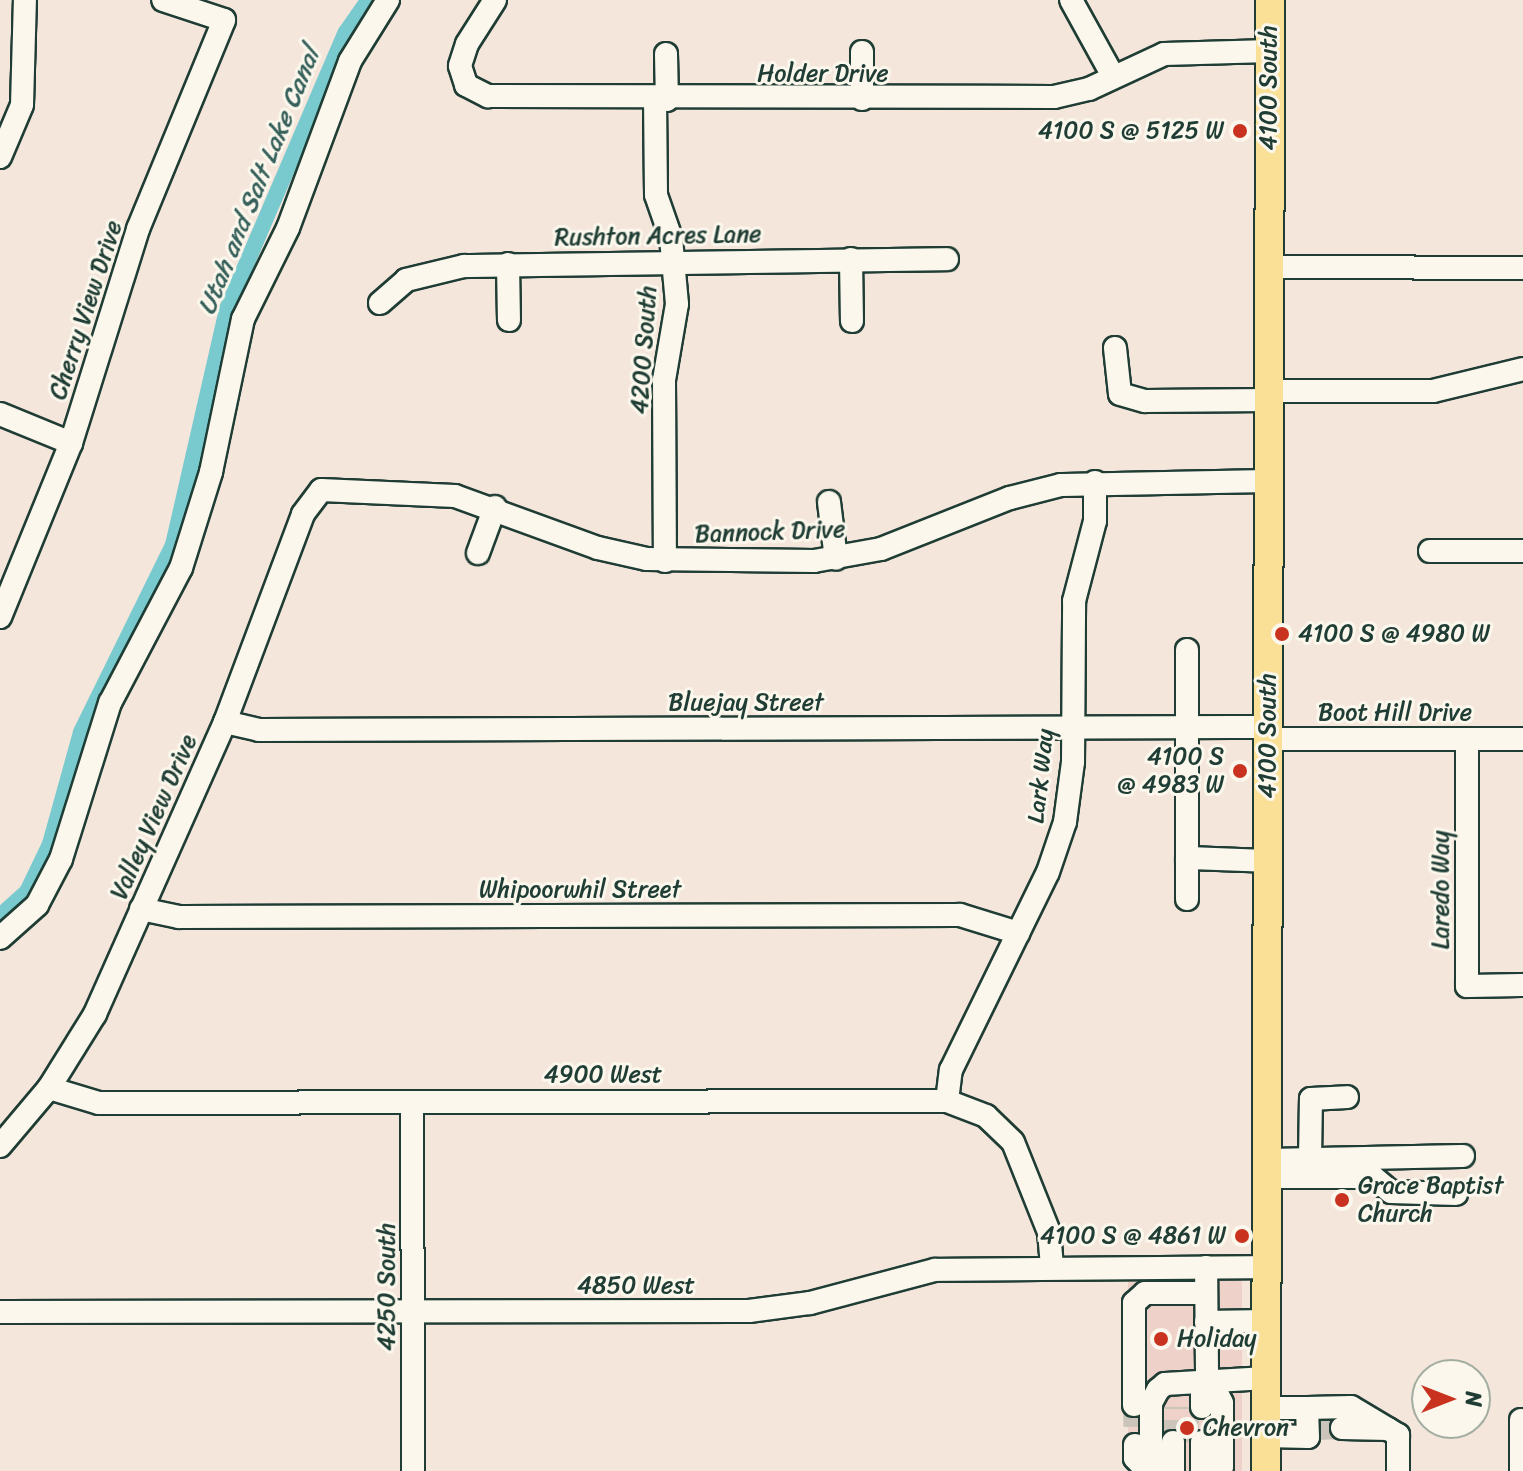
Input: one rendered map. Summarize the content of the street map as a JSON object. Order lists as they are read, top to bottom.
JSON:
{
  "streets": {
    "main road": ["4100 South"],
    "street": [
      "Holder Drive",
      "Rushton Acres Lane",
      "Cherry View Drive",
      "4200 South",
      "Bannock Drive",
      "Bluejay Street",
      "Boot Hill Drive",
      "Lark Way",
      "Valley View Drive",
      "Whipoorwhil Street",
      "Laredo Way",
      "4900 West",
      "4850 West",
      "4250 South"
    ]
  },
  "crossings": [
    ["Holder Drive", "4100 South"],
    ["Holder Drive", "4200 South"],
    ["4100 South", "Bannock Drive"],
    ["4100 South", "Bluejay Street"],
    ["4100 South", "Boot Hill Drive"],
    ["4100 South", "4850 West"],
    ["Rushton Acres Lane", "4200 South"],
    ["4200 South", "Bannock Drive"],
    ["Bannock Drive", "Lark Way"],
    ["Bannock Drive", "Valley View Drive"],
    ["Bluejay Street", "Boot Hill Drive"],
    ["Bluejay Street", "Lark Way"],
    ["Bluejay Street", "Valley View Drive"],
    ["Boot Hill Drive", "Laredo Way"],
    ["Lark Way", "Whipoorwhil Street"],
    ["Lark Way", "4900 West"],
    ["Valley View Drive", "Whipoorwhil Street"],
    ["Valley View Drive", "4900 West"],
    ["4900 West", "4850 West"],
    ["4900 West", "4250 South"],
    ["4850 West", "4250 South"]
  ],
  "water": ["Utah and Salt Lake Canal"],
  "places": [
    "4100 S @ 5125 W",
    "4100 S @ 4980 W",
    "4100 S @ 4983 W",
    "Grace Baptist Church",
    "4100 S @ 4861 W",
    "Holiday",
    "Chevron"
  ],
  "north": "right"
}
